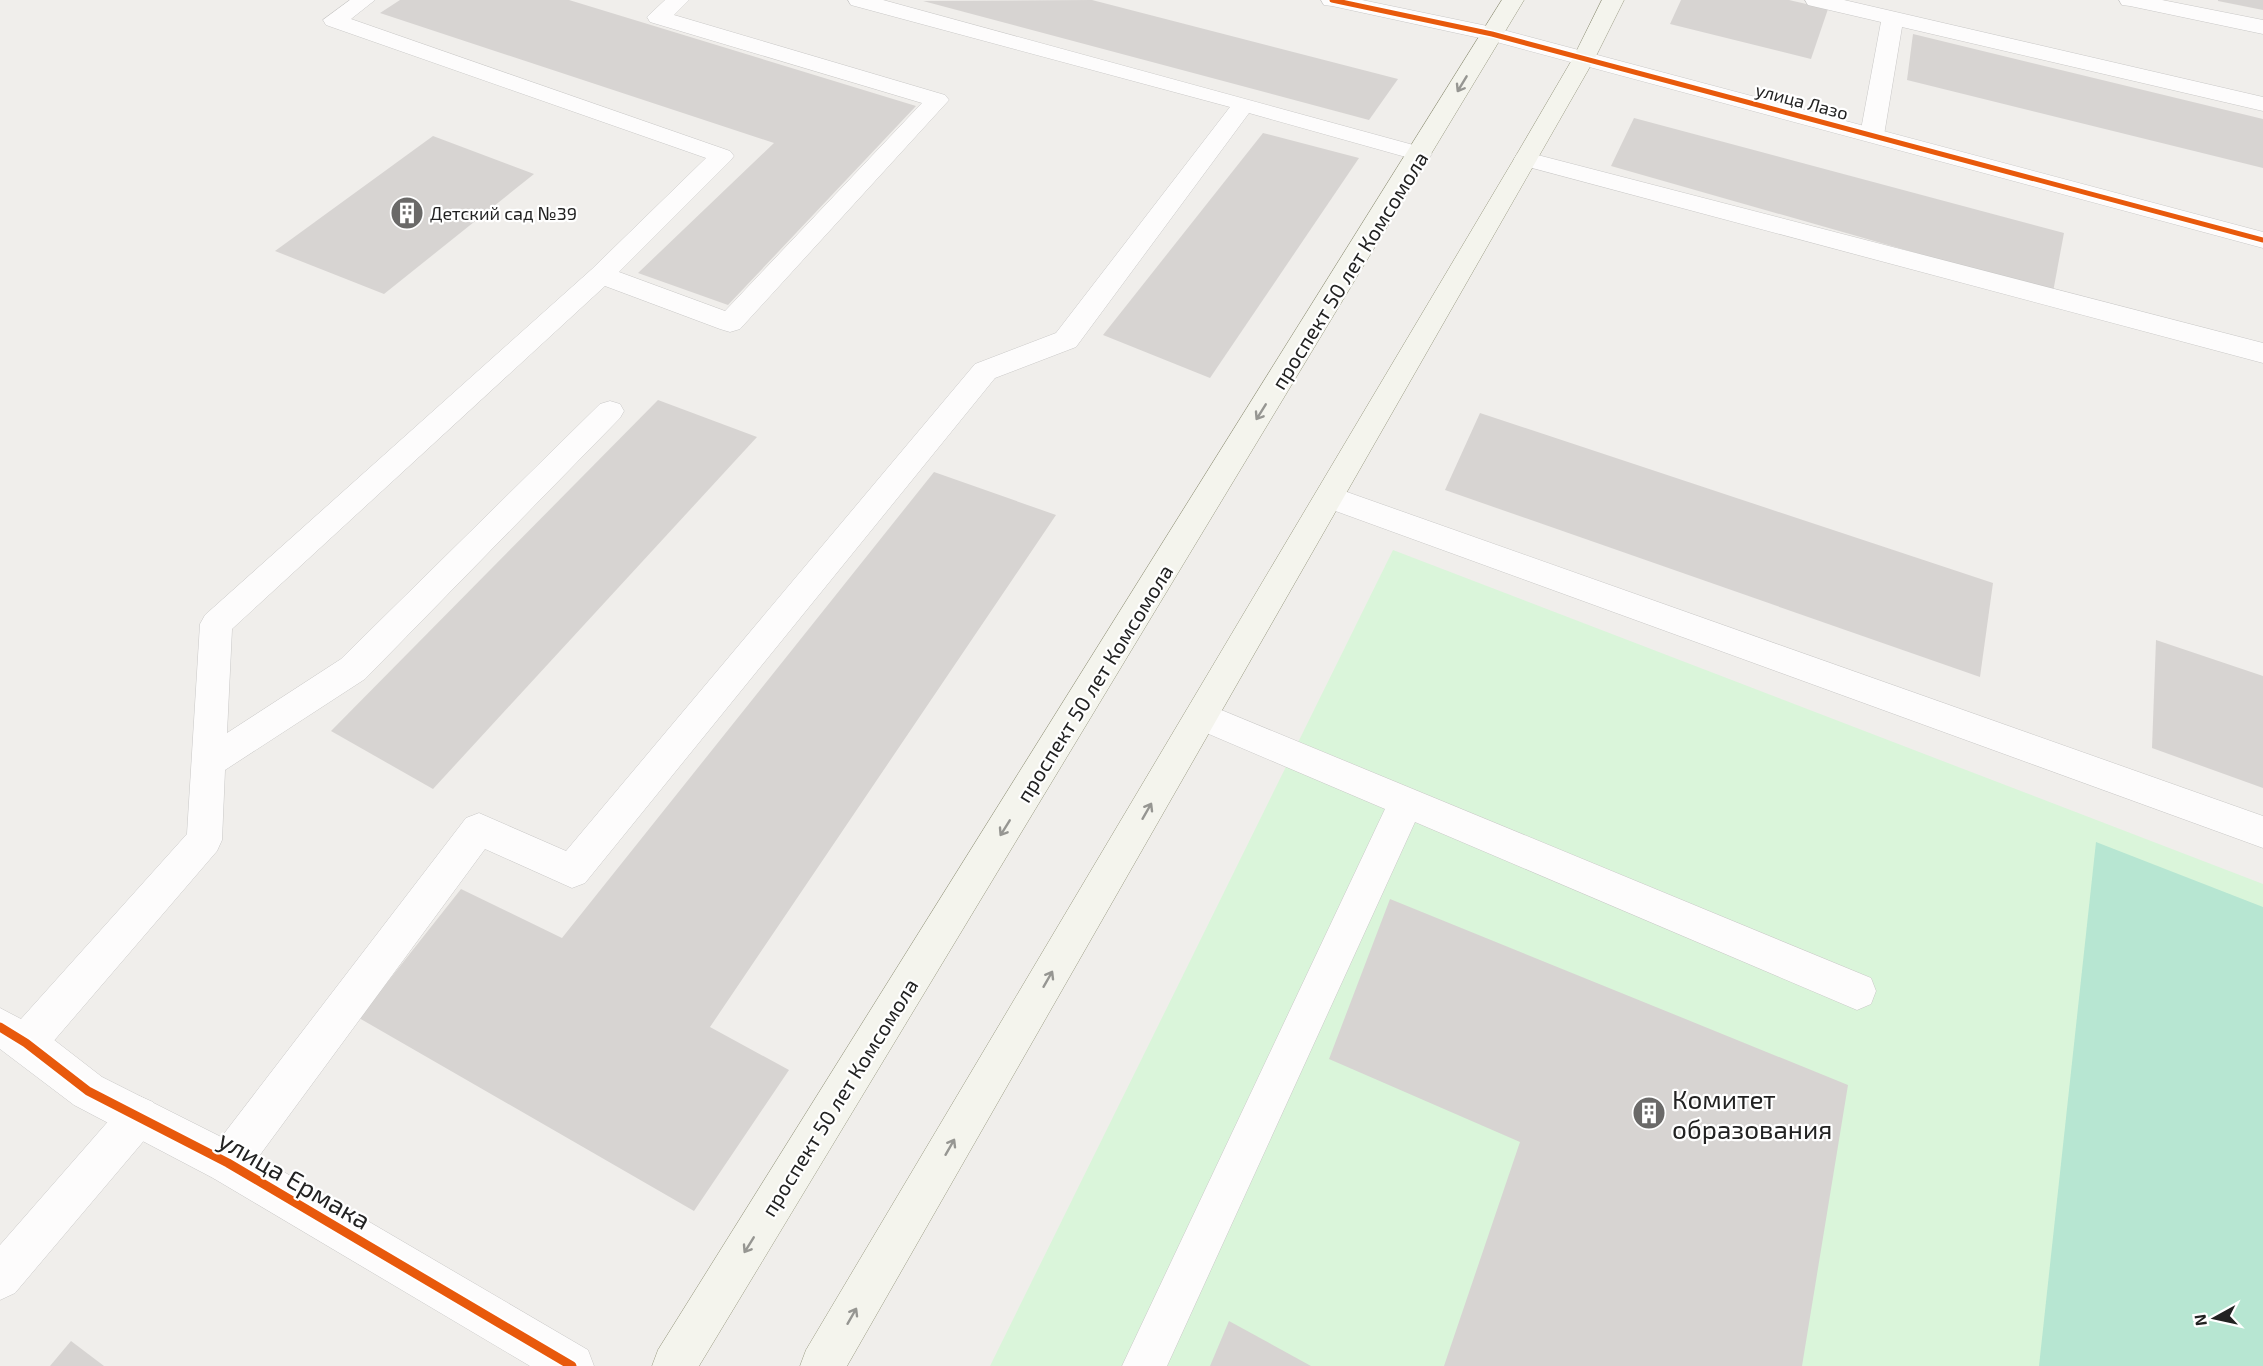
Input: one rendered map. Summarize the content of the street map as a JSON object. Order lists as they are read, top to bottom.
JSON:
{
  "streets": {
    "main road": ["проспект 50 лет Комсомола"],
    "street": ["улица Лазо", "улица Ермака"]
  },
  "crossings": [
    ["улица Лазо", "проспект 50 лет Комсомола"]
  ],
  "places": {
    "building": ["Детский сад №39", "Комитет образования"]
  },
  "north": "left"
}
